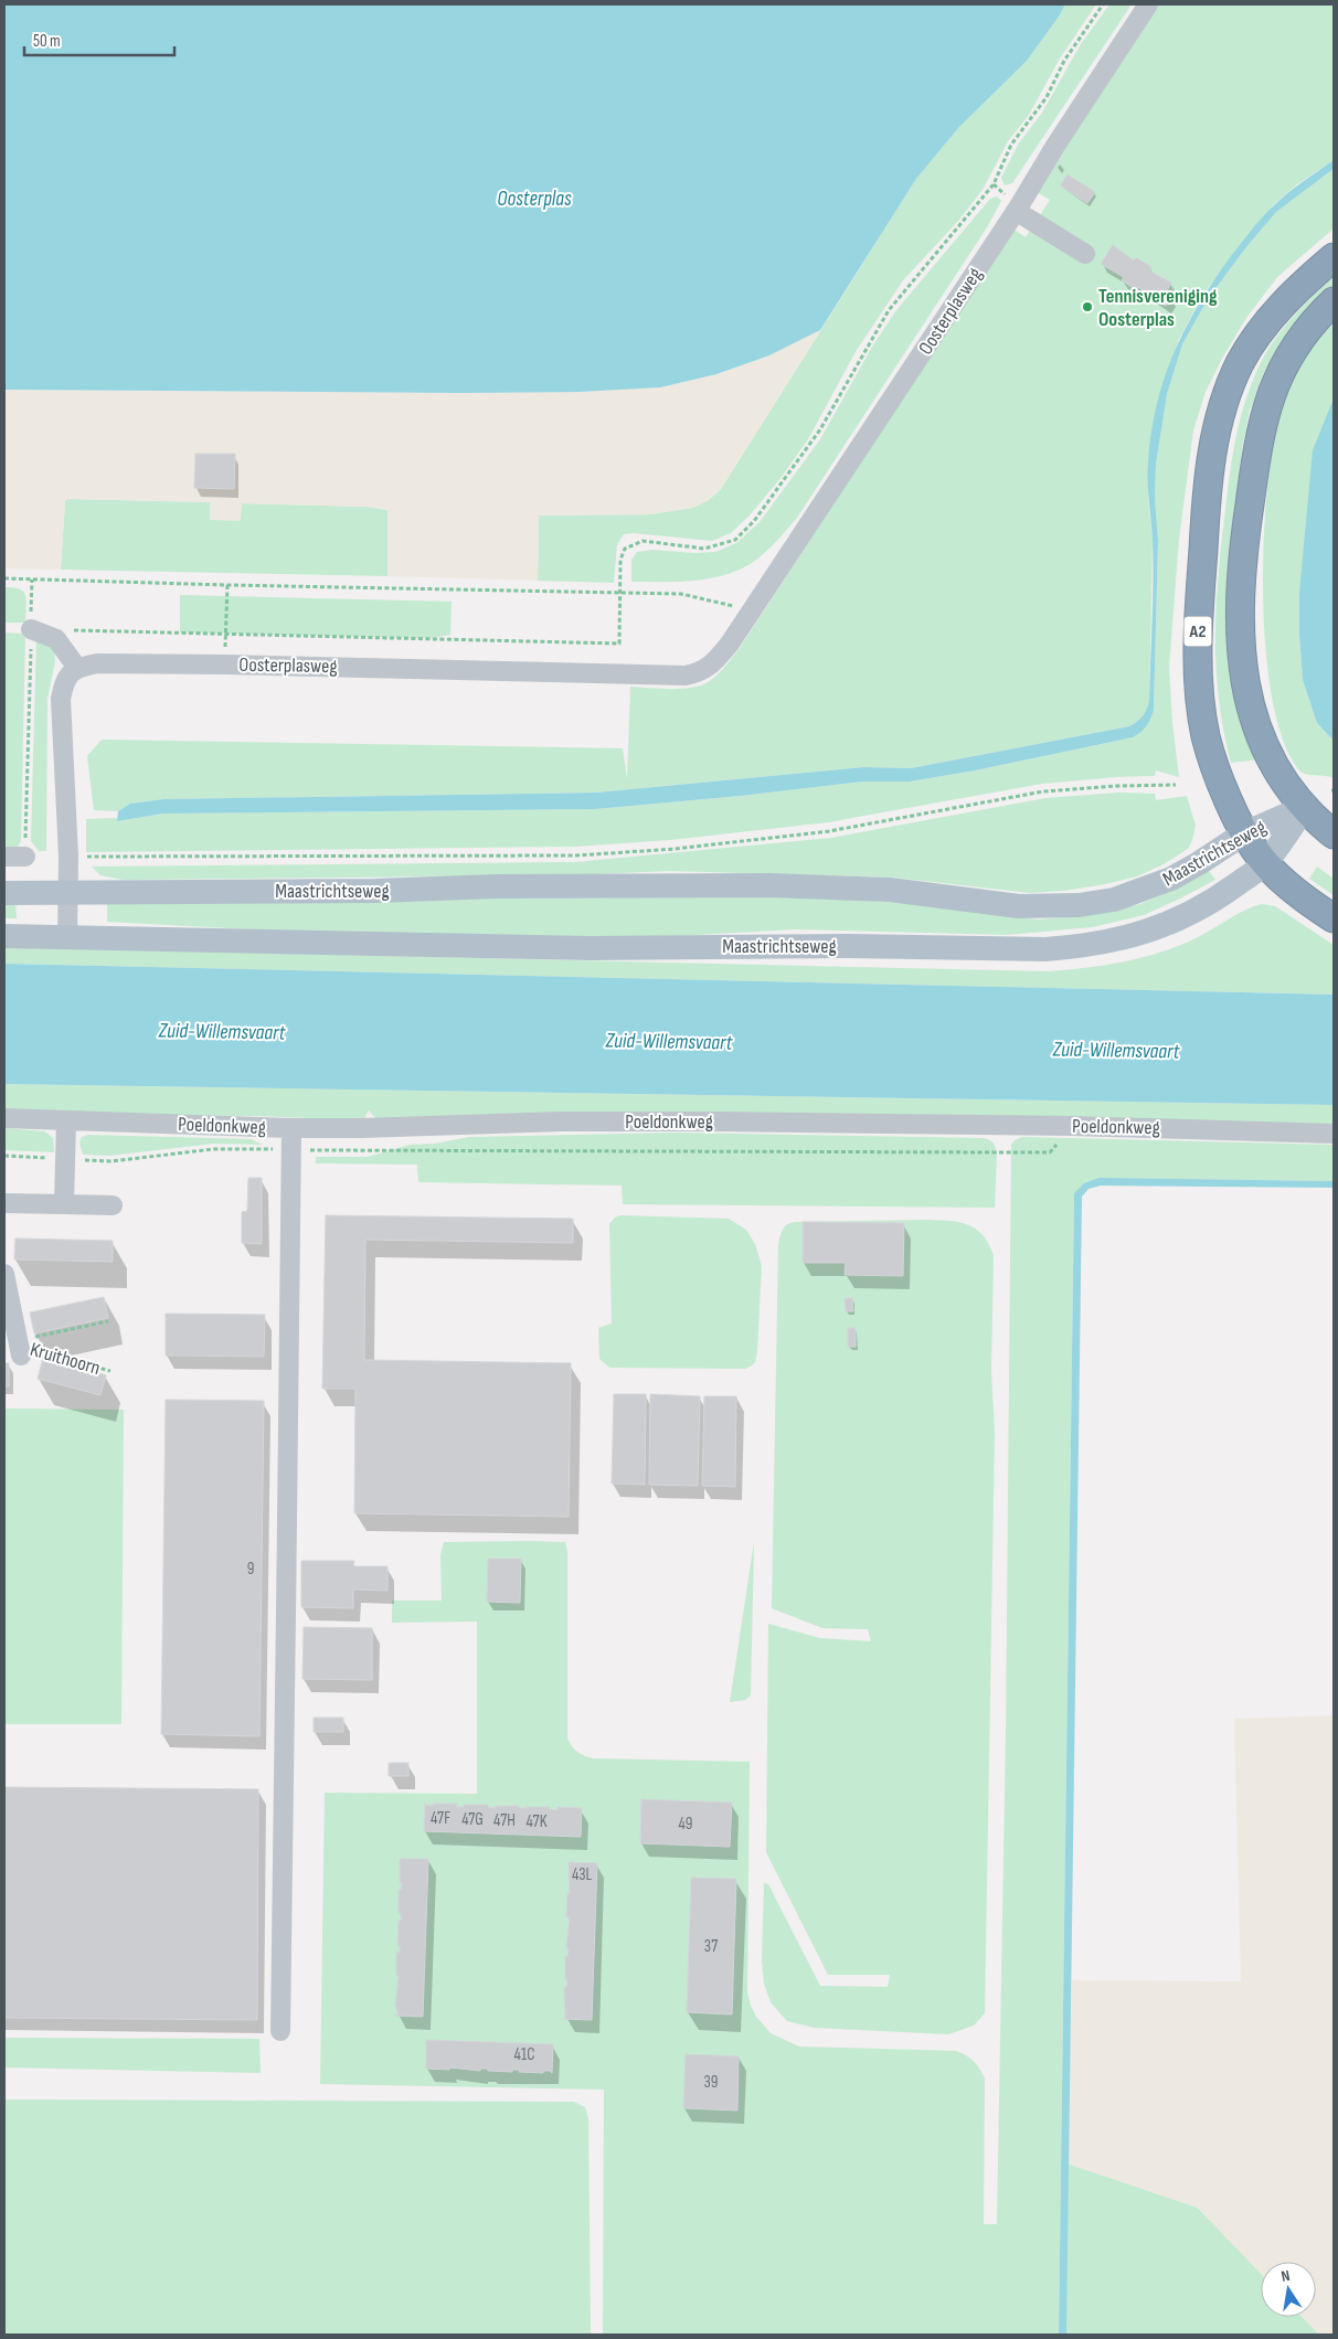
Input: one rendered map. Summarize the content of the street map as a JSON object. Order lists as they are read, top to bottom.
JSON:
{
  "streets": {
    "highway": ["A2"],
    "main road": ["Maastrichtseweg"],
    "street": ["Oosterplasweg", "Poeldonkweg", "Kruithoorn"]
  },
  "crossings": [
    ["A2", "Maastrichtseweg"]
  ],
  "water": ["Oosterplas", "Zuid-Willemsvaart"],
  "places": ["Tennisvereniging Oosterplas"],
  "house_numbers": [
    "9",
    "47F",
    "47G",
    "47H",
    "47K",
    "49",
    "43L",
    "37",
    "41C",
    "39"
  ],
  "scale_bar": "50 m",
  "north": "top"
}
